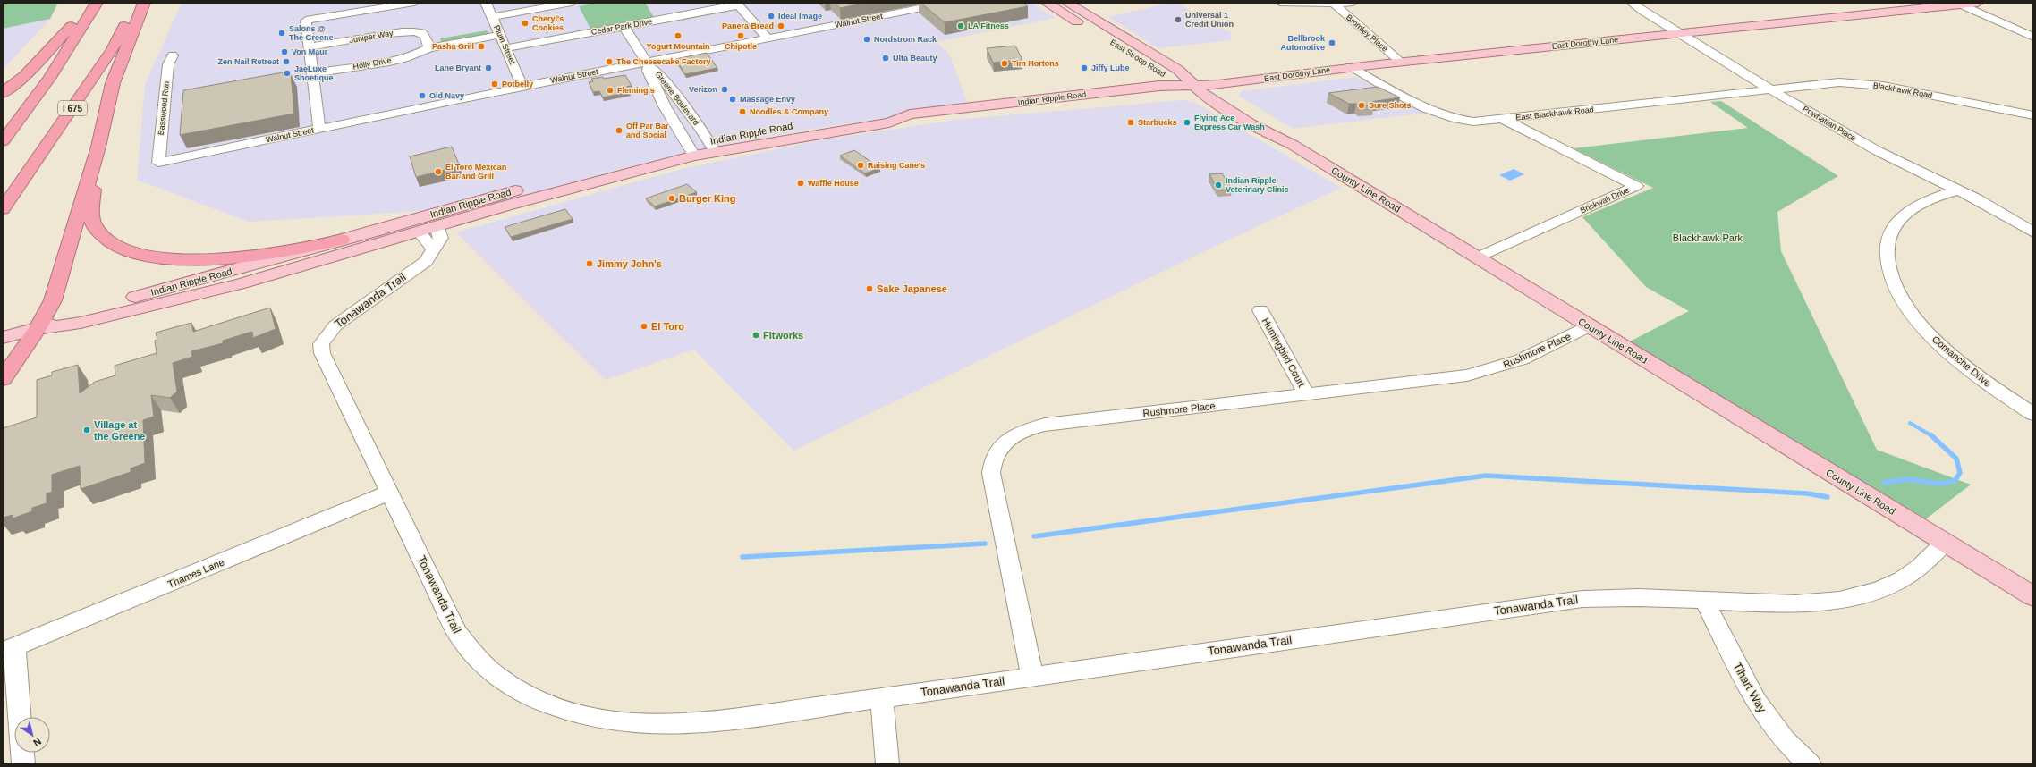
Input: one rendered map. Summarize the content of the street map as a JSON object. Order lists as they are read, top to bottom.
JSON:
{
  "streets": {
    "highway": ["I 675"],
    "main road": [
      "East Dorothy Lane",
      "East Stroop Road",
      "Indian Ripple Road",
      "County Line Road"
    ],
    "street": [
      "Walnut Street",
      "Cedar Park Drive",
      "Bromley Place",
      "Juniper Way",
      "Plum Street",
      "Holly Drive",
      "Blackhawk Road",
      "Greene Boulevard",
      "Basswood Run",
      "East Blackhawk Road",
      "Powhattan Place",
      "Brickwall Drive",
      "Tonawanda Trail",
      "Rushmore Place",
      "Humingbird Court",
      "Comanche Drive",
      "Thames Lane",
      "Tihart Way"
    ]
  },
  "crossings": [
    ["Walnut Street", "Plum Street"],
    ["Walnut Street", "Greene Boulevard"],
    ["Walnut Street", "Basswood Run"],
    ["Cedar Park Drive", "Plum Street"],
    ["Cedar Park Drive", "Greene Boulevard"],
    ["Bromley Place", "East Dorothy Lane"],
    ["Juniper Way", "Holly Drive"],
    ["East Dorothy Lane", "East Stroop Road"],
    ["East Dorothy Lane", "Indian Ripple Road"],
    ["East Dorothy Lane", "East Blackhawk Road"],
    ["East Dorothy Lane", "Powhattan Place"],
    ["East Dorothy Lane", "County Line Road"],
    ["Plum Street", "Holly Drive"],
    ["East Stroop Road", "Indian Ripple Road"],
    ["East Stroop Road", "County Line Road"],
    ["Blackhawk Road", "East Blackhawk Road"],
    ["Blackhawk Road", "Powhattan Place"],
    ["Greene Boulevard", "Indian Ripple Road"],
    ["Indian Ripple Road", "County Line Road"],
    ["Indian Ripple Road", "Tonawanda Trail"],
    ["East Blackhawk Road", "Powhattan Place"],
    ["East Blackhawk Road", "Brickwall Drive"],
    ["Powhattan Place", "Comanche Drive"],
    ["County Line Road", "Brickwall Drive"],
    ["County Line Road", "Tonawanda Trail"],
    ["County Line Road", "Rushmore Place"],
    ["Tonawanda Trail", "Rushmore Place"],
    ["Tonawanda Trail", "Thames Lane"],
    ["Tonawanda Trail", "Tihart Way"],
    ["Rushmore Place", "Humingbird Court"]
  ],
  "parks": ["Blackhawk Park"],
  "places": [
    "Ideal Image",
    "Universal 1 Credit Union",
    "Cheryl's Cookies",
    "Panera Bread",
    "LA Fitness",
    "Salons @ The Greene",
    "Yogurt Mountain",
    "Chipotle",
    "Nordstrom Rack",
    "Bellbrook Automotive",
    "Pasha Grill",
    "Von Maur",
    "Ulta Beauty",
    "Zen Nail Retreat",
    "The Cheesecake Factory",
    "Tim Hortons",
    "Lane Bryant",
    "Jiffy Lube",
    "JaeLuxe Shoetique",
    "Potbelly",
    "Verizon",
    "Fleming's",
    "Old Navy",
    "Massage Envy",
    "Sure Shots",
    "Noodles & Company",
    "Starbucks",
    "Flying Ace Express Car Wash",
    "Off Par Bar and Social",
    "Raising Cane's",
    "El Toro Mexican Bar and Grill",
    "Waffle House",
    "Indian Ripple Veterinary Clinic",
    "Burger King",
    "Jimmy John's",
    "Sake Japanese",
    "El Toro",
    "Fitworks",
    "Village at the Greene"
  ],
  "north": "bottom right"
}
